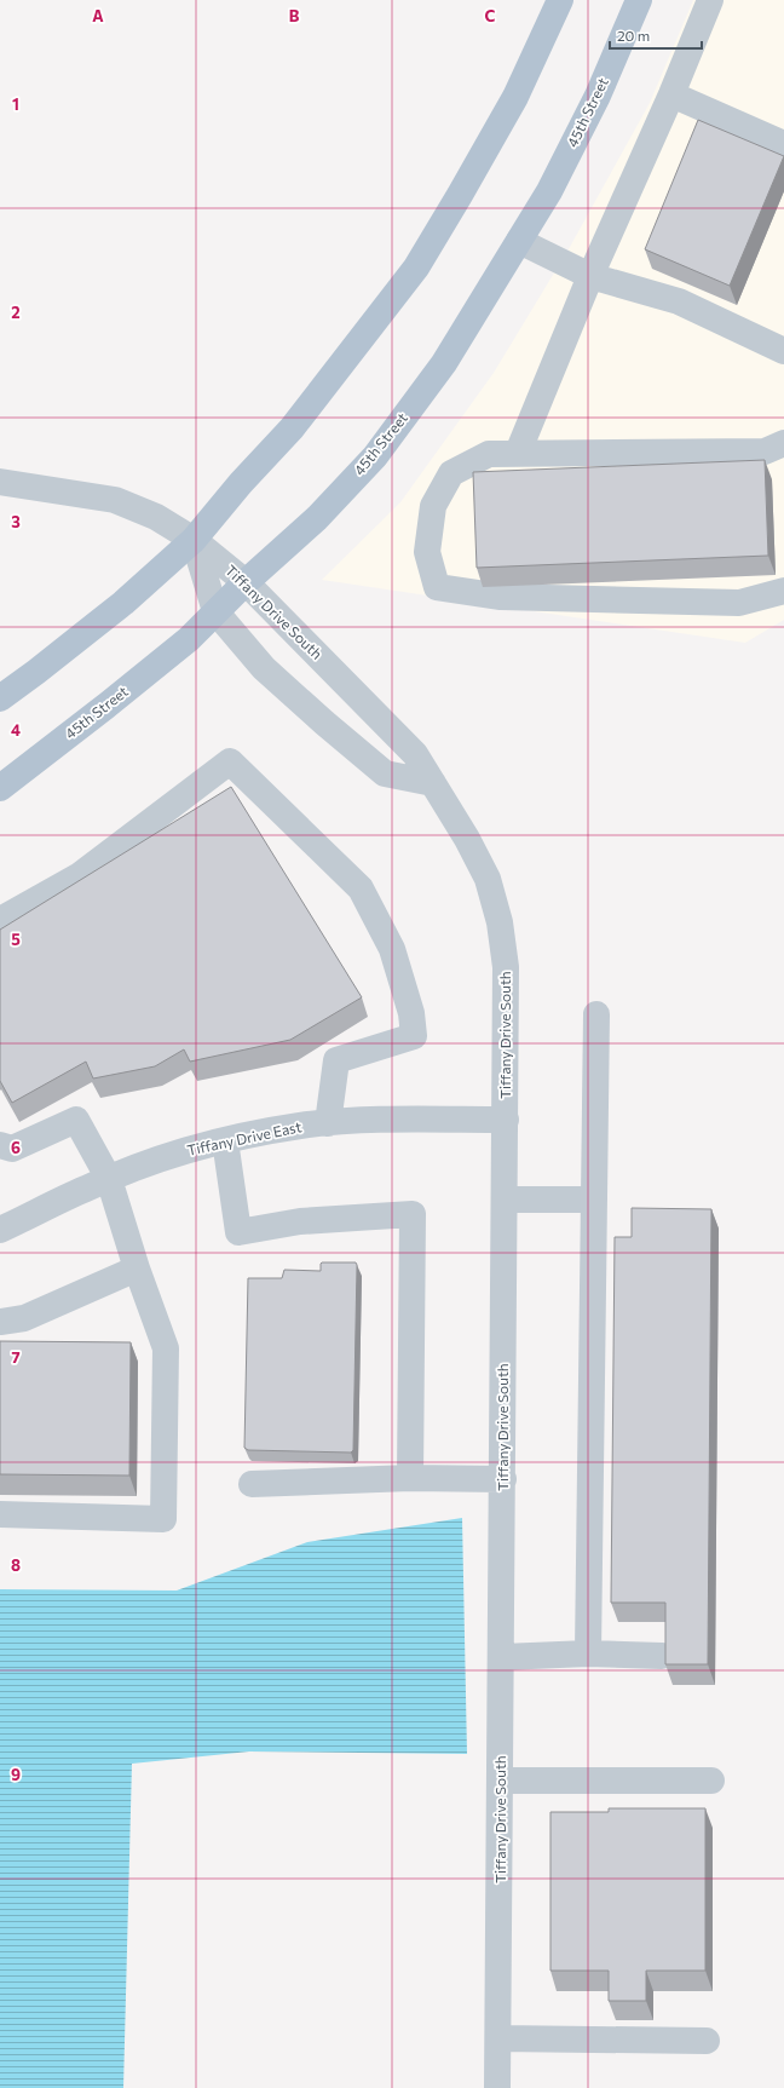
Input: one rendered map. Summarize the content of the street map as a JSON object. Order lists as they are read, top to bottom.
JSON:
{
  "streets": {
    "main road": ["45th Street"],
    "street": ["Tiffany Drive South", "Tiffany Drive East"]
  },
  "crossings": [
    ["45th Street", "Tiffany Drive South"],
    ["Tiffany Drive South", "Tiffany Drive East"]
  ],
  "scale_bar": "20 m",
  "grid": {
    "columns": ["A", "B", "C"],
    "rows": [
      "1",
      "2",
      "3",
      "4",
      "5",
      "6",
      "7",
      "8",
      "9"
    ]
  }
}
